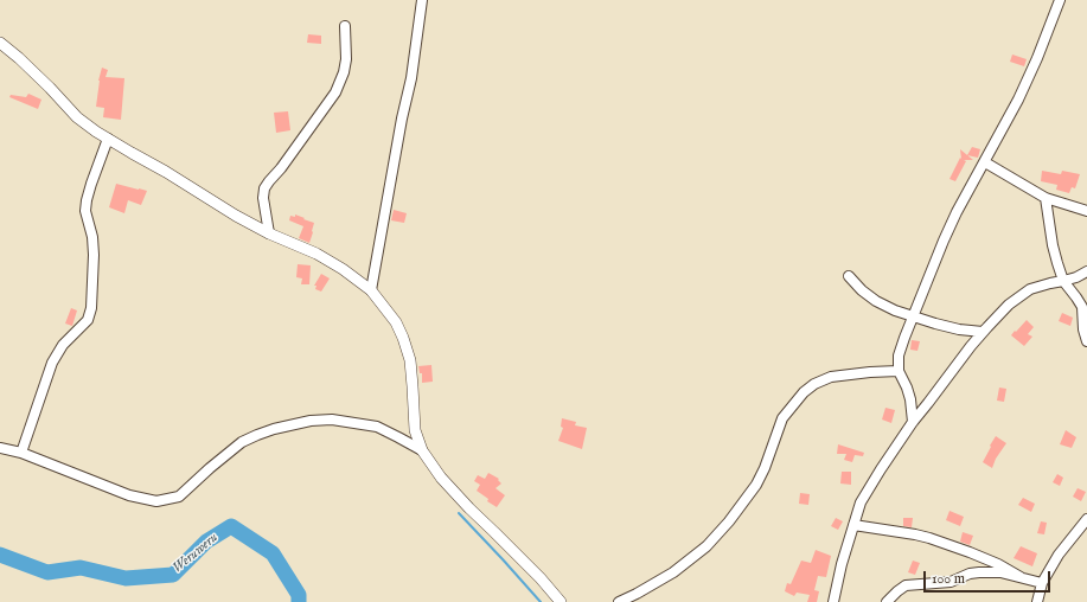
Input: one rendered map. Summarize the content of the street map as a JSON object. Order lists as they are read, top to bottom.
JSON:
{
  "water": ["Weruweru"],
  "scale_bar": "100 m"
}
